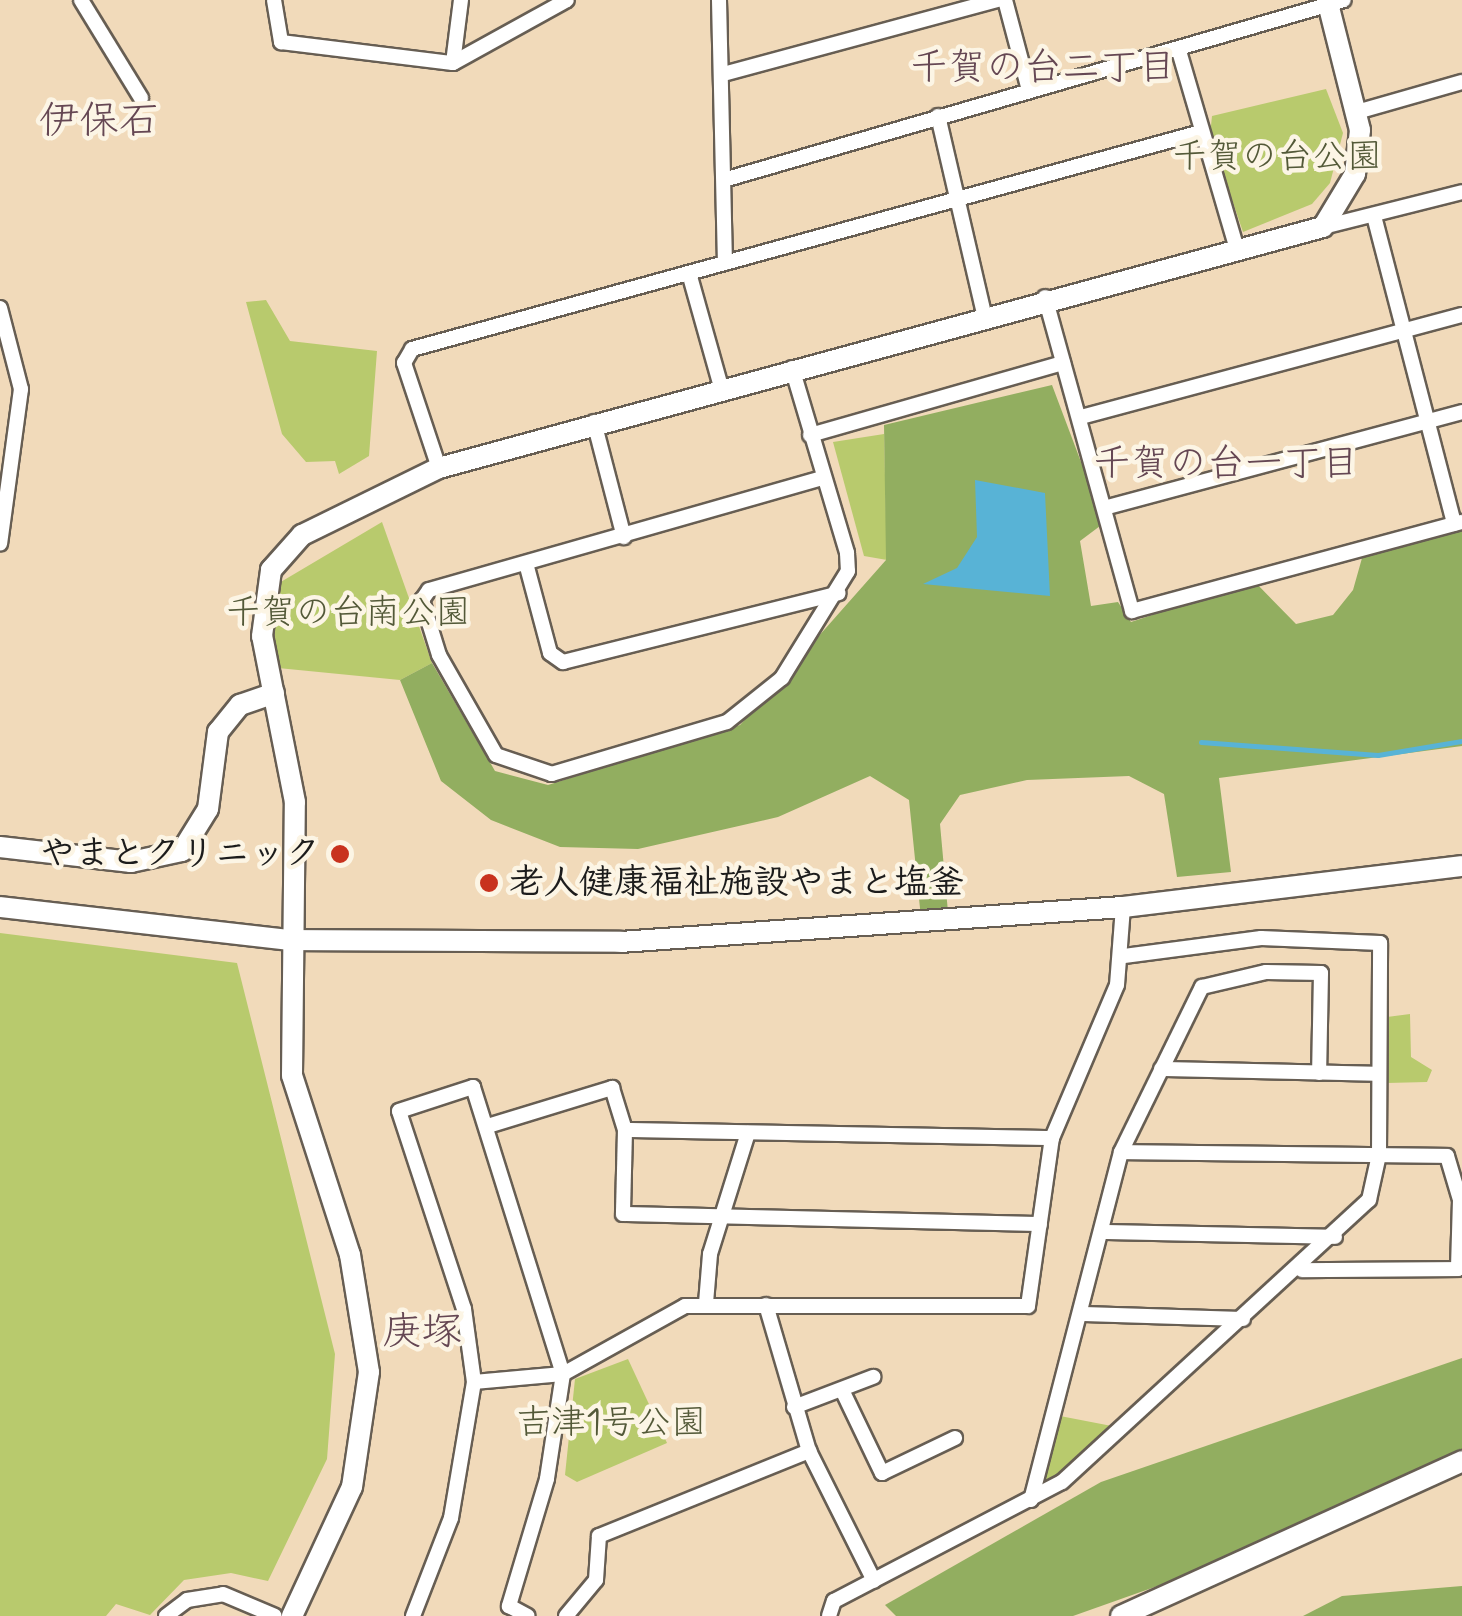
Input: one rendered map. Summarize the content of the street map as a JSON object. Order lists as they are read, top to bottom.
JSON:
{
  "districts": [
    "千賀の台二丁目",
    "伊保石",
    "千賀の台一丁目",
    "庚塚"
  ],
  "parks": ["千賀の台公園", "千賀の台南公園", "吉津1号公園"],
  "places": ["やまとクリニック", "老人健康福祉施設やまと塩釜"]
}
